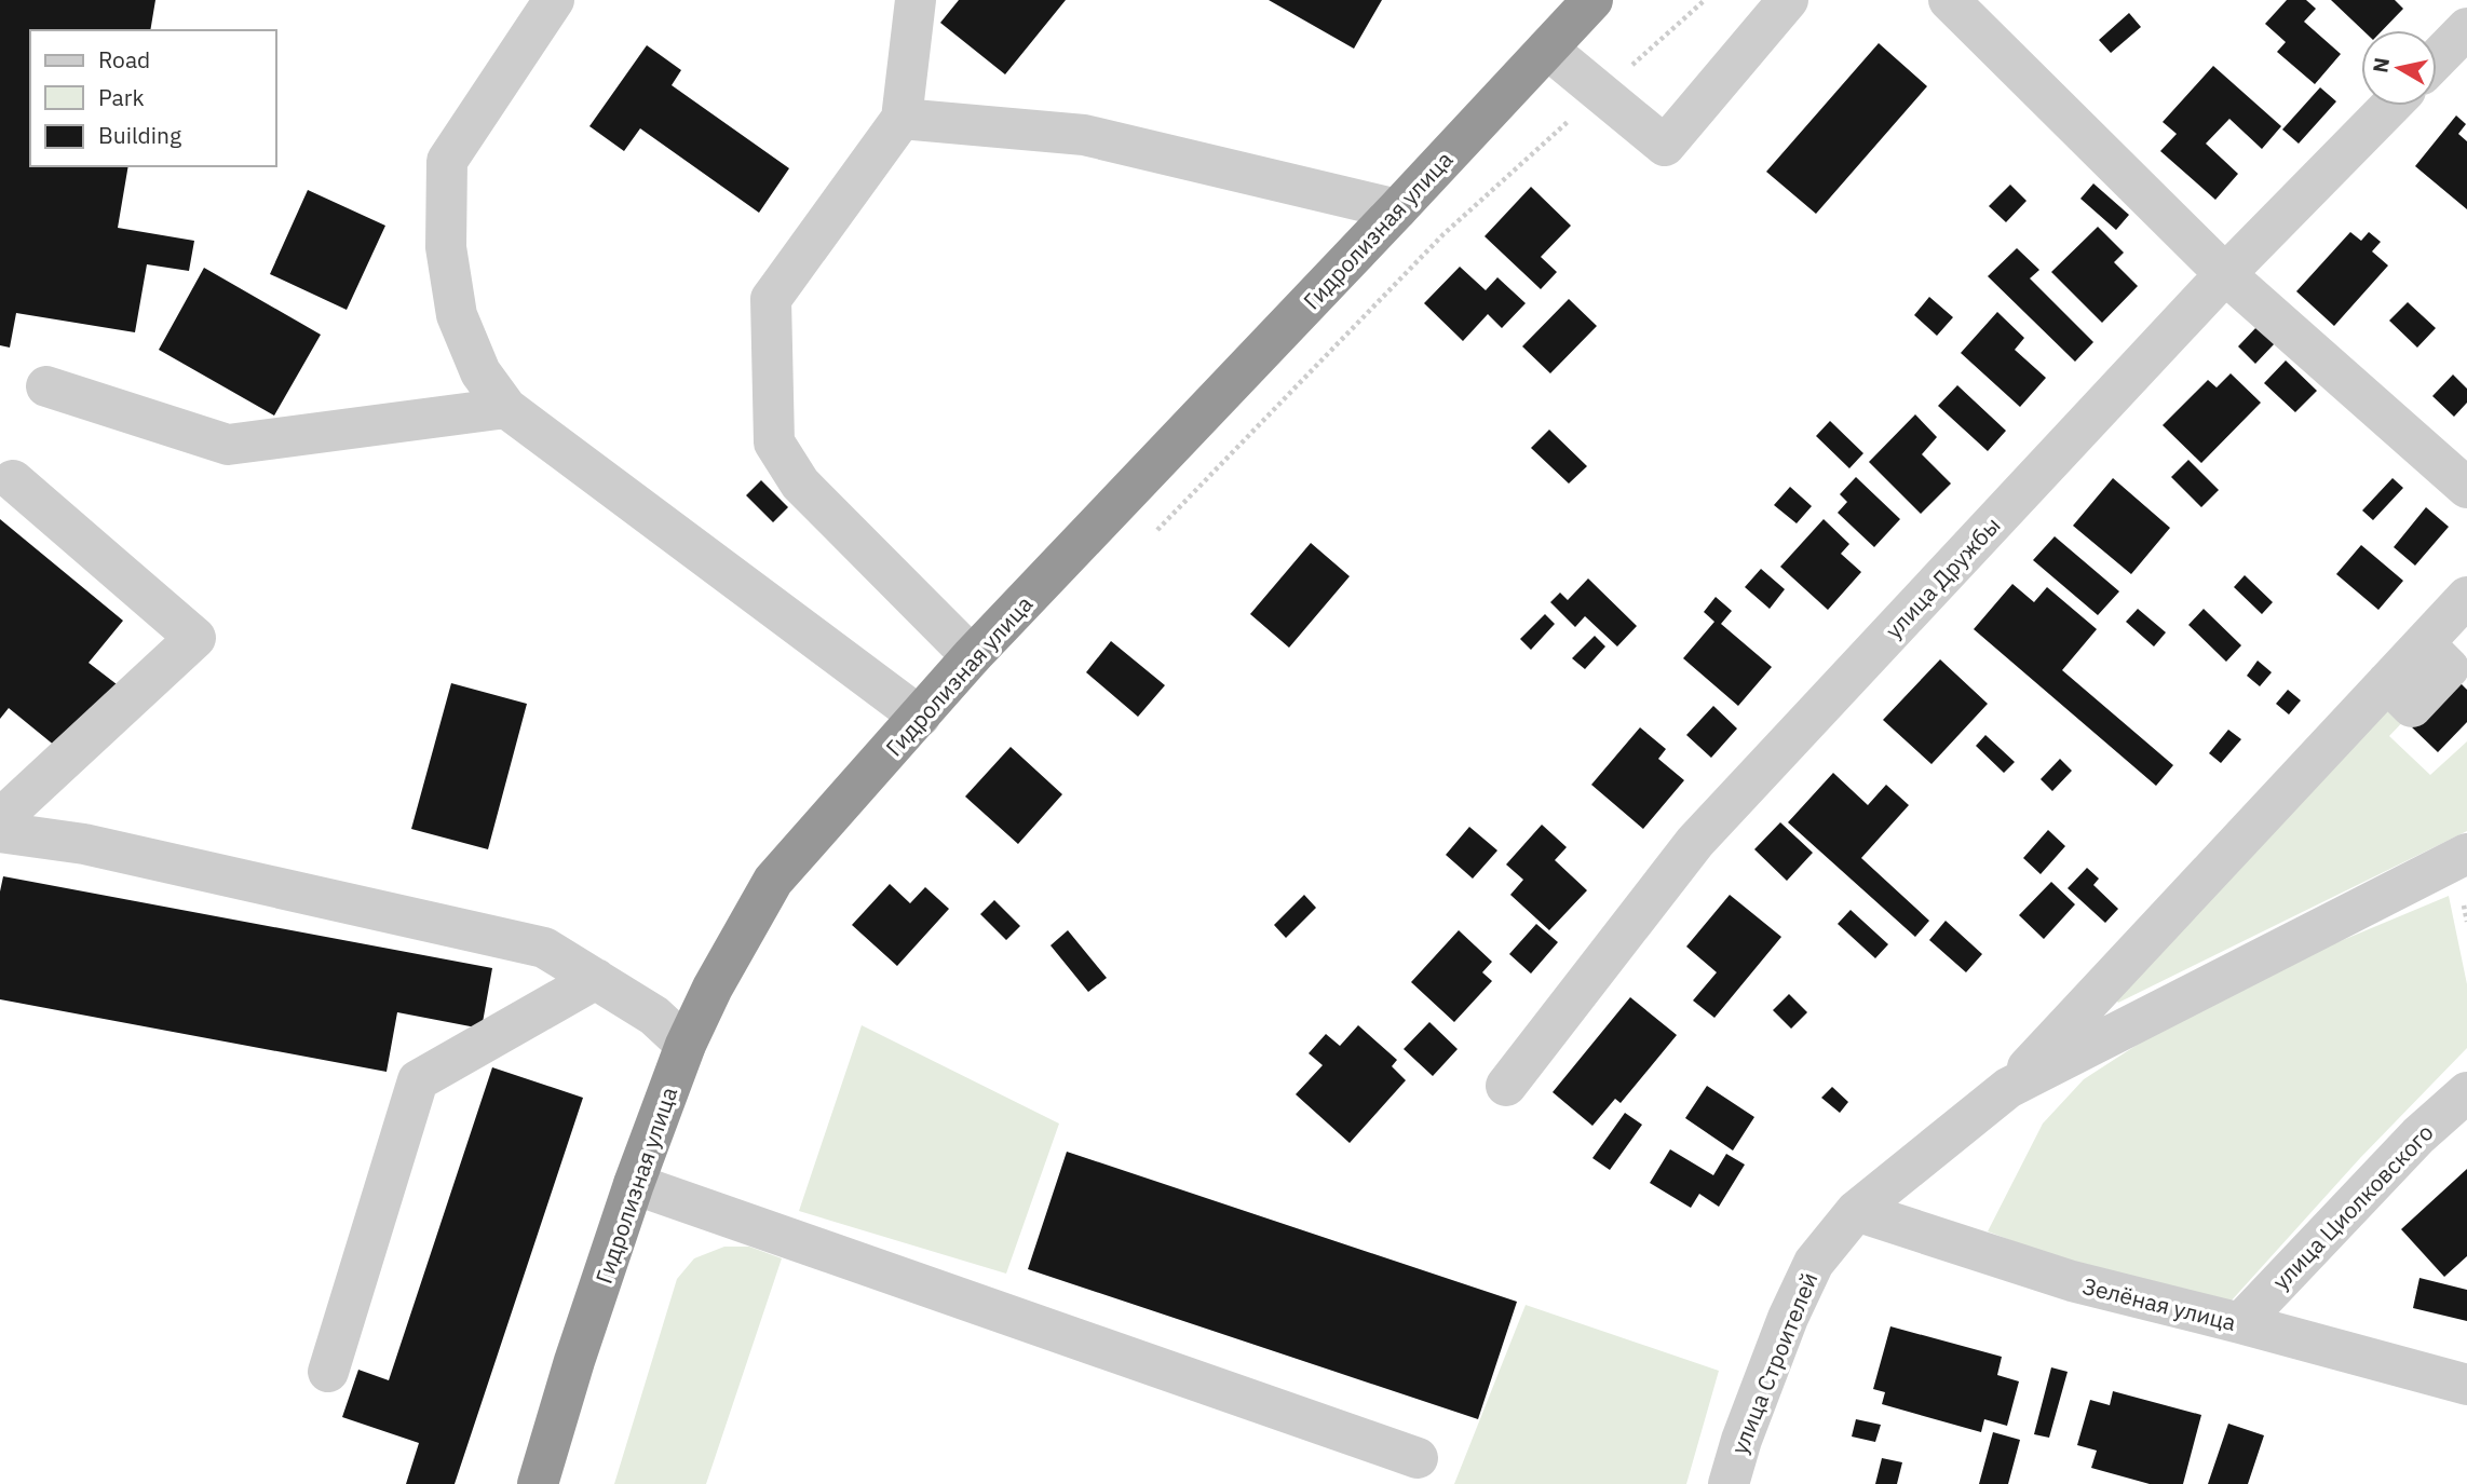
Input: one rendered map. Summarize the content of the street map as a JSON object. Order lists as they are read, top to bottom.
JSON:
{
  "streets": {
    "highway": ["Гидролизная улица"],
    "street": [
      "улица Дружбы",
      "улица Циолковского",
      "Зелёная улица",
      "улица Строителей"
    ]
  },
  "crossings": [
    ["улица Циолковского", "Зелёная улица"],
    ["Зелёная улица", "улица Строителей"]
  ],
  "legend": ["Road", "Park", "Building"],
  "north": "left"
}
